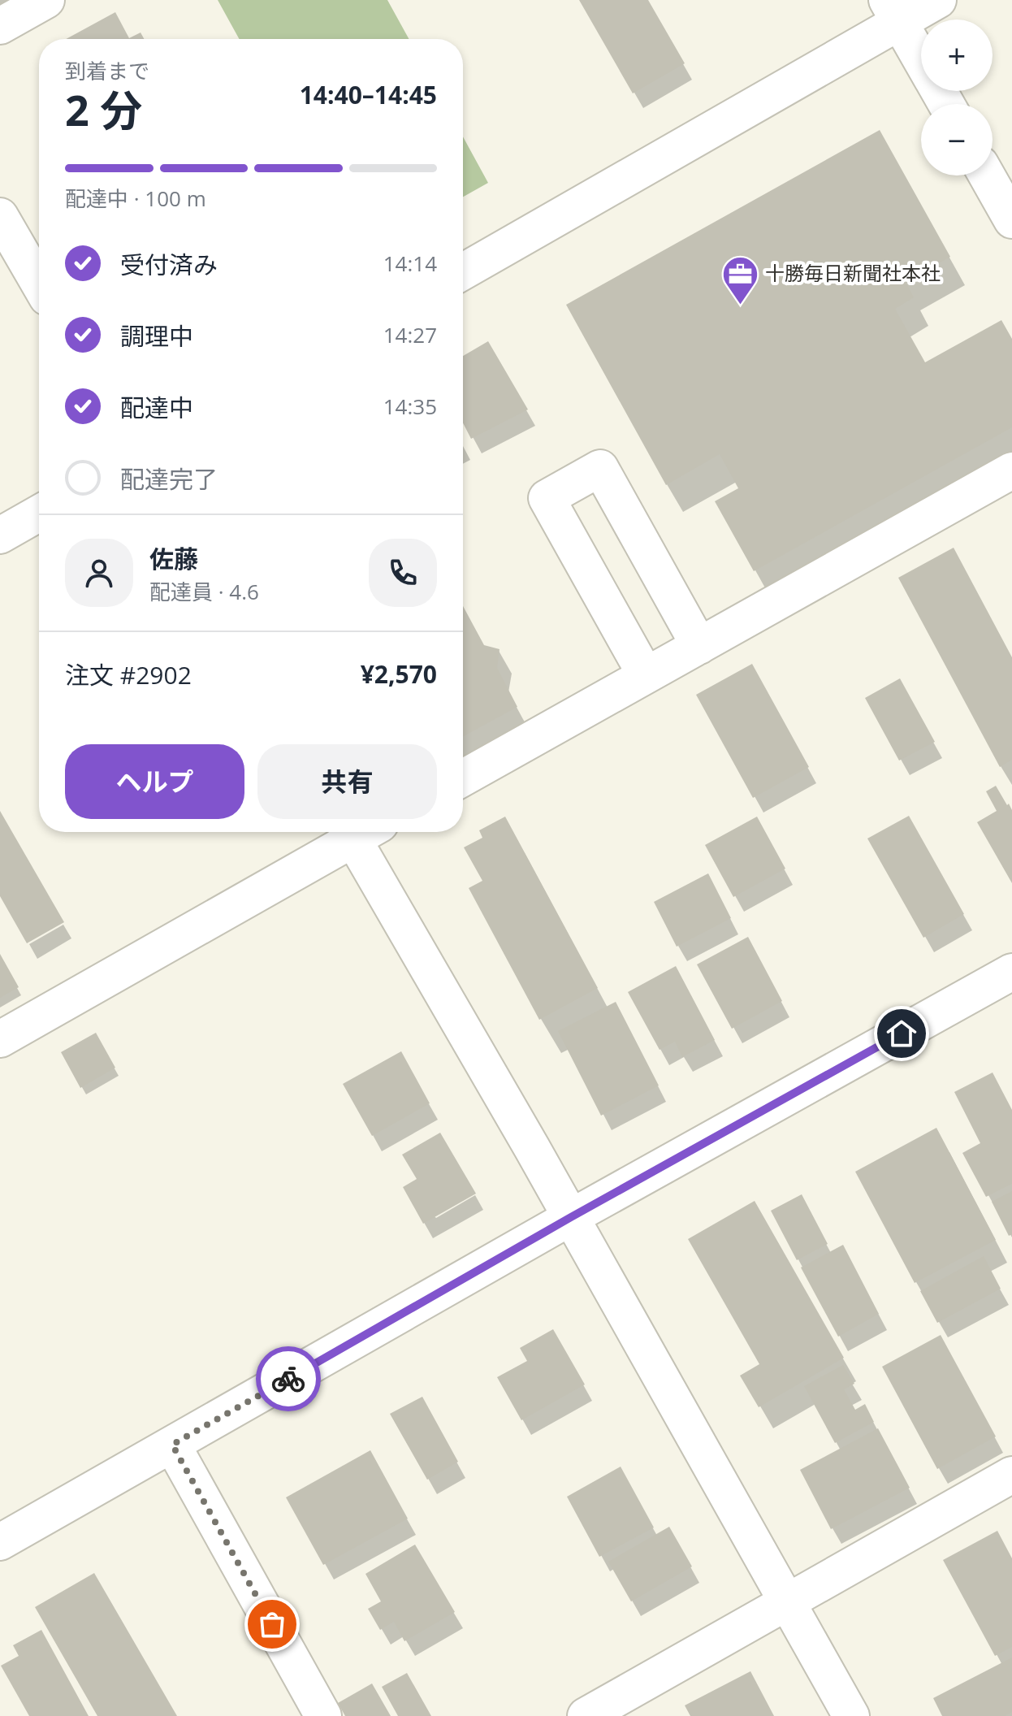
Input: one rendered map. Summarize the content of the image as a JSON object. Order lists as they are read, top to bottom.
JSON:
{
  "places": {
    "office": ["十勝毎日新聞社本社"]
  },
  "page": {
    "map_buttons": ["+", "−"],
    "heading": ["2 分", "到着まで", "14:40–14:45"],
    "panel": [
      "佐藤",
      "配達員 · 4.6",
      "注文 #2902",
      "¥2,570"
    ],
    "bar": "配達中 · 100 m",
    "list": [
      ["受付済み", "14:14"],
      ["調理中", "14:27"],
      ["配達中", "14:35"],
      "配達完了"
    ],
    "buttons": ["ヘルプ", "共有"]
  }
}
